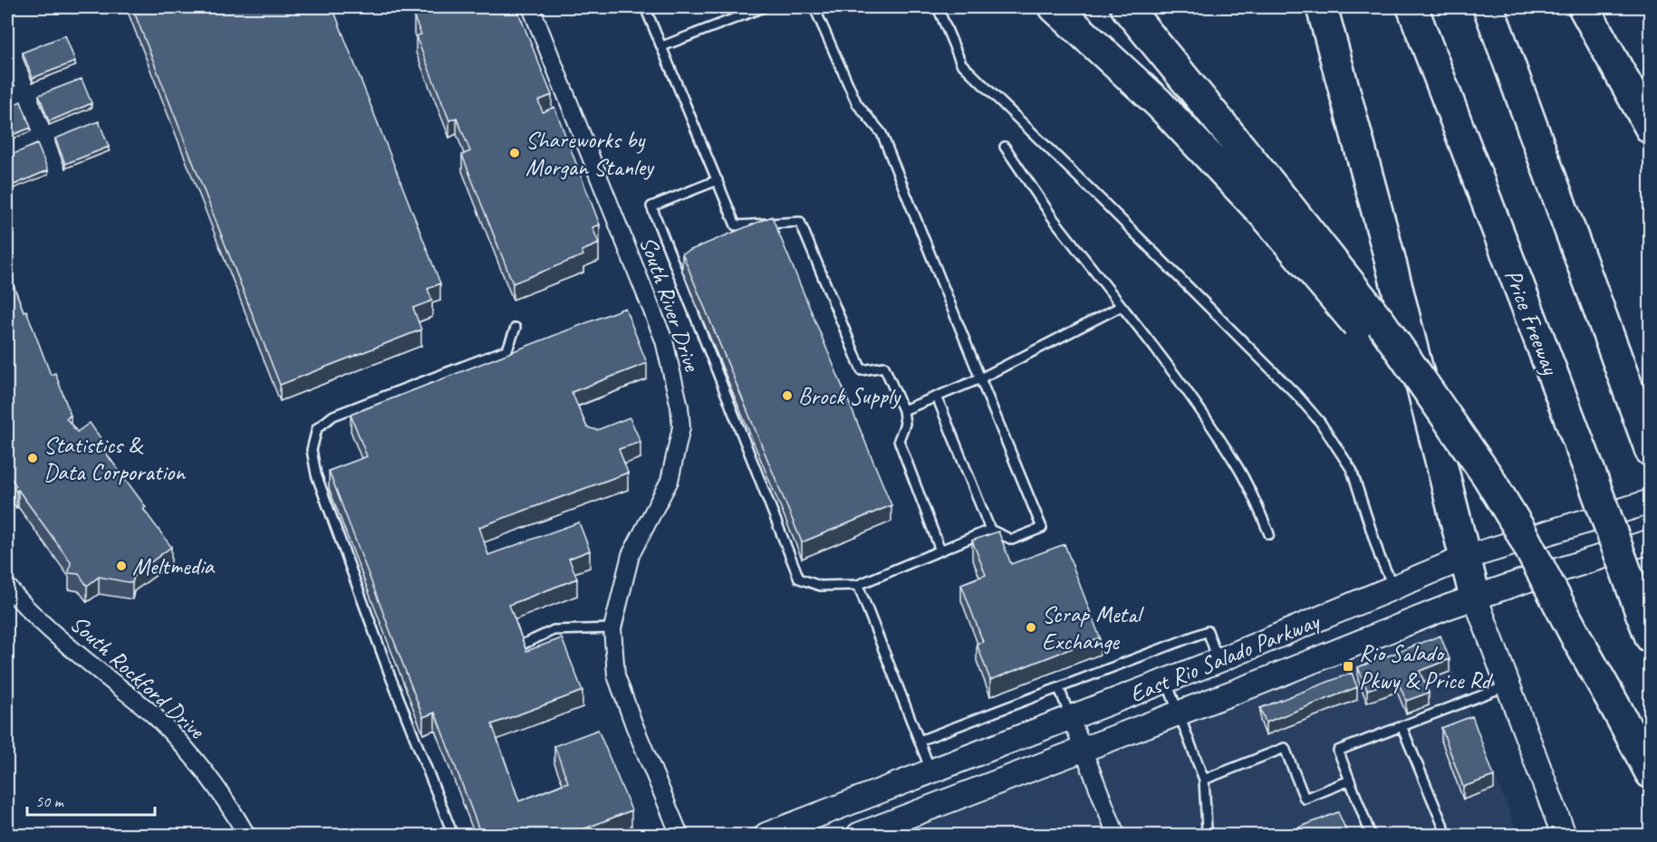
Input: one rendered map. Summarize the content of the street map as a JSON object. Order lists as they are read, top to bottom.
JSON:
{
  "streets": {
    "highway": ["Price Freeway"],
    "main road": ["East Rio Salado Parkway"],
    "street": ["South River Drive", "South Rockford Drive"]
  },
  "places": {
    "other": [
      "Shareworks by Morgan Stanley",
      "Brock Supply",
      "Statistics & Data Corporation",
      "Meltmedia",
      "Scrap Metal Exchange"
    ],
    "transit": ["Rio Salado Pkwy & Price Rd"]
  },
  "scale_bar": "50 m"
}
